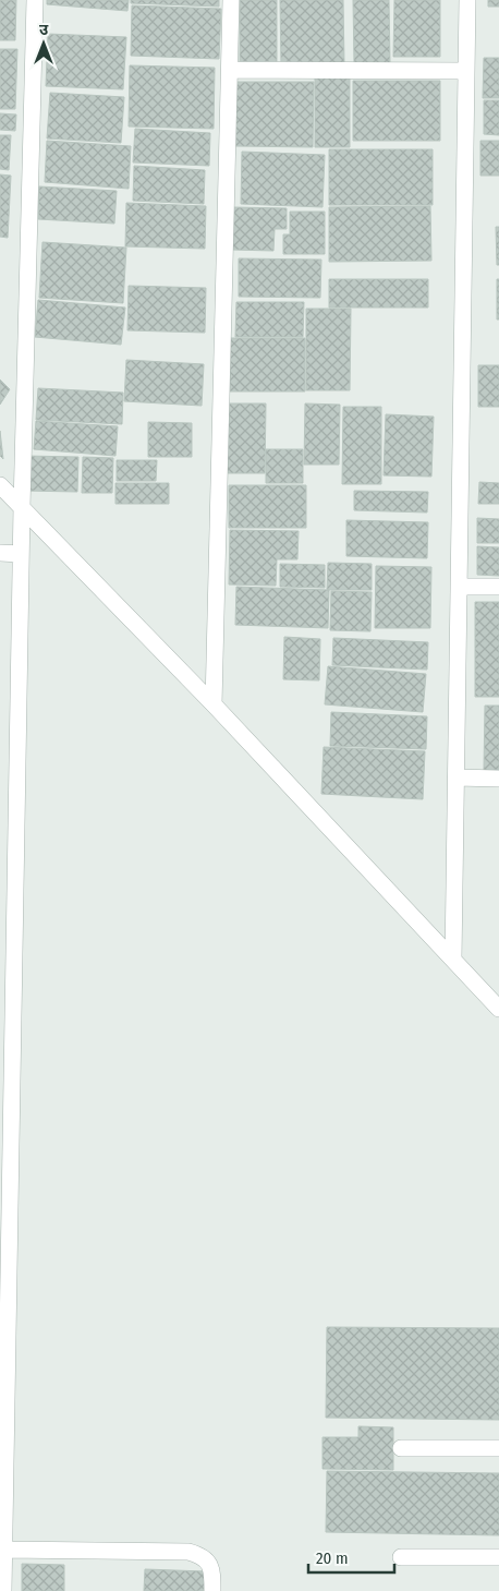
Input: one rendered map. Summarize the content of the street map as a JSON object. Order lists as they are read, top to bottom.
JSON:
{
  "scale_bar": "20 m",
  "north": "top"
}
